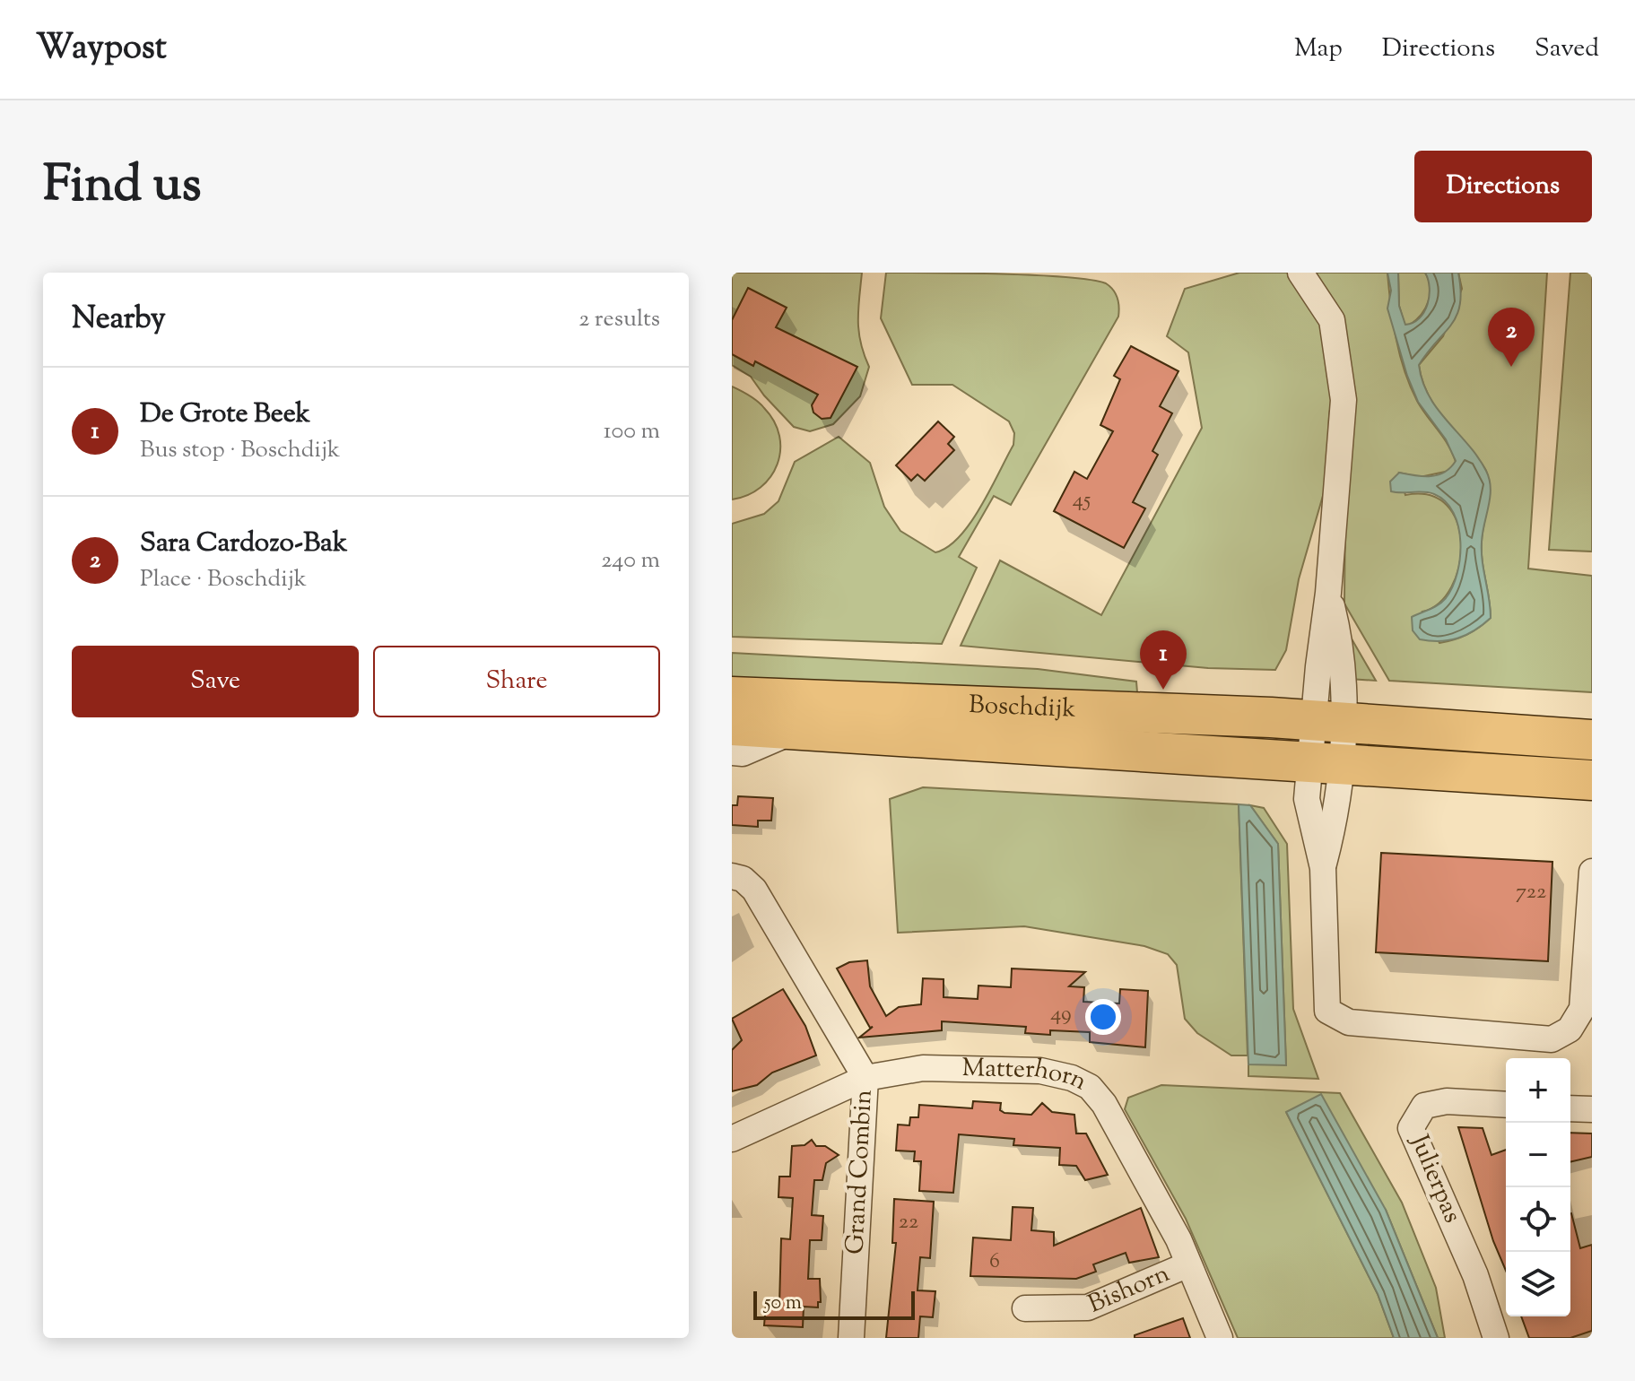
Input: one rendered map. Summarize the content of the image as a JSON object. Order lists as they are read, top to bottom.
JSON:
{
  "streets": {
    "main road": ["Boschdijk"],
    "street": [
      "Matterhorn",
      "Grand Combin",
      "Julierpas",
      "Bishorn"
    ]
  },
  "crossings": [
    ["Matterhorn", "Grand Combin"],
    ["Matterhorn", "Bishorn"]
  ],
  "house_numbers": [
    "45",
    "722",
    "49",
    "22",
    "6"
  ],
  "scale_bar": "50 m",
  "page": {
    "header": "Waypost",
    "nav": ["Map", "Directions", "Saved"],
    "title": "Find us",
    "buttons": [
      "Directions",
      ["Save", "Share"]
    ],
    "heading": ["Nearby", "2 results"],
    "pins": ["2", "1"],
    "list": [
      {
        "mark": "1",
        "name": "De Grote Beek",
        "note": "Bus stop · Boschdijk",
        "value": "100 m"
      },
      {
        "mark": "2",
        "name": "Sara Cardozo-Bak",
        "note": "Place · Boschdijk",
        "value": "240 m"
      }
    ],
    "map_buttons": ["+", "−"],
    "scale": "50 m"
  }
}
